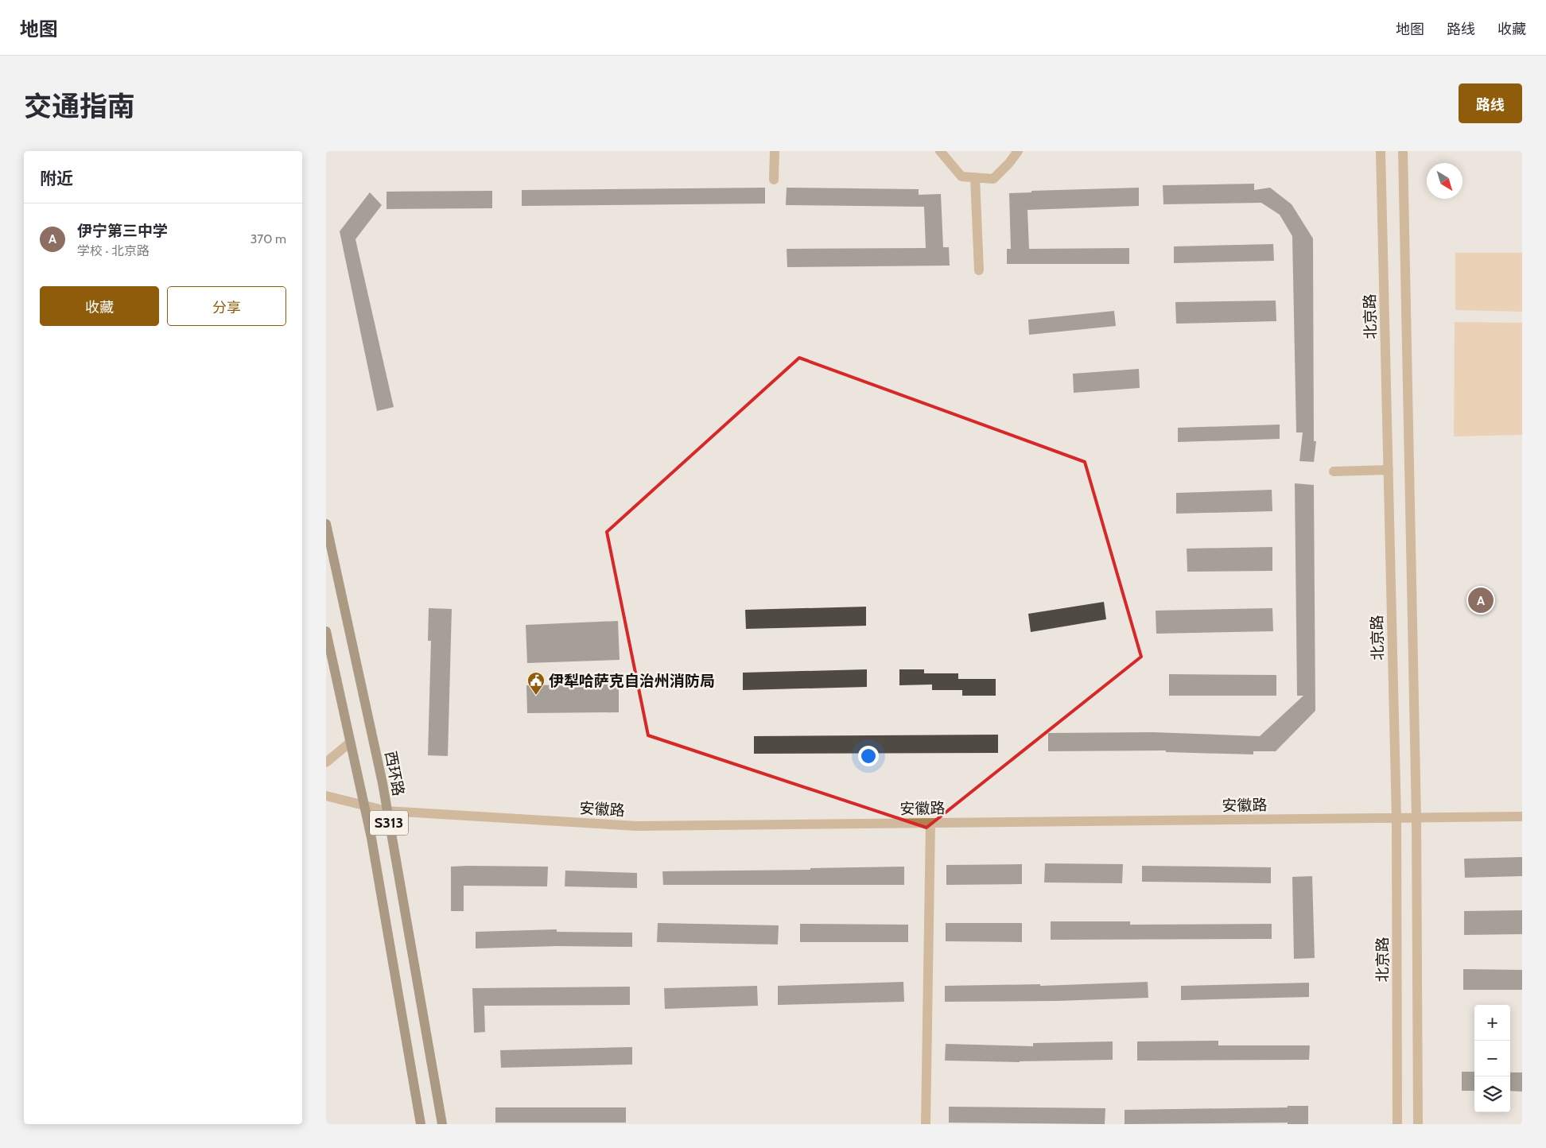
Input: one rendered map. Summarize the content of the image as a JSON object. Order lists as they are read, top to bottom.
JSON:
{
  "streets": {
    "main road": ["西环路", "S313"],
    "street": ["北京路", "安徽路"]
  },
  "crossings": [
    ["北京路", "安徽路"],
    ["西环路", "安徽路"],
    ["安徽路", "S313"]
  ],
  "places": {
    "public building": ["伊犁哈萨克自治州消防局"]
  },
  "north": "bottom right",
  "page": {
    "header": "地图",
    "nav": ["地图", "路线", "收藏"],
    "title": "交通指南",
    "buttons": [
      "路线",
      ["收藏", "分享"]
    ],
    "heading": "附近",
    "list": [
      {
        "mark": "A",
        "name": "伊宁第三中学",
        "note": "学校 · 北京路",
        "value": "370 m"
      }
    ],
    "pins": "A",
    "map_buttons": ["+", "−"]
  }
}
